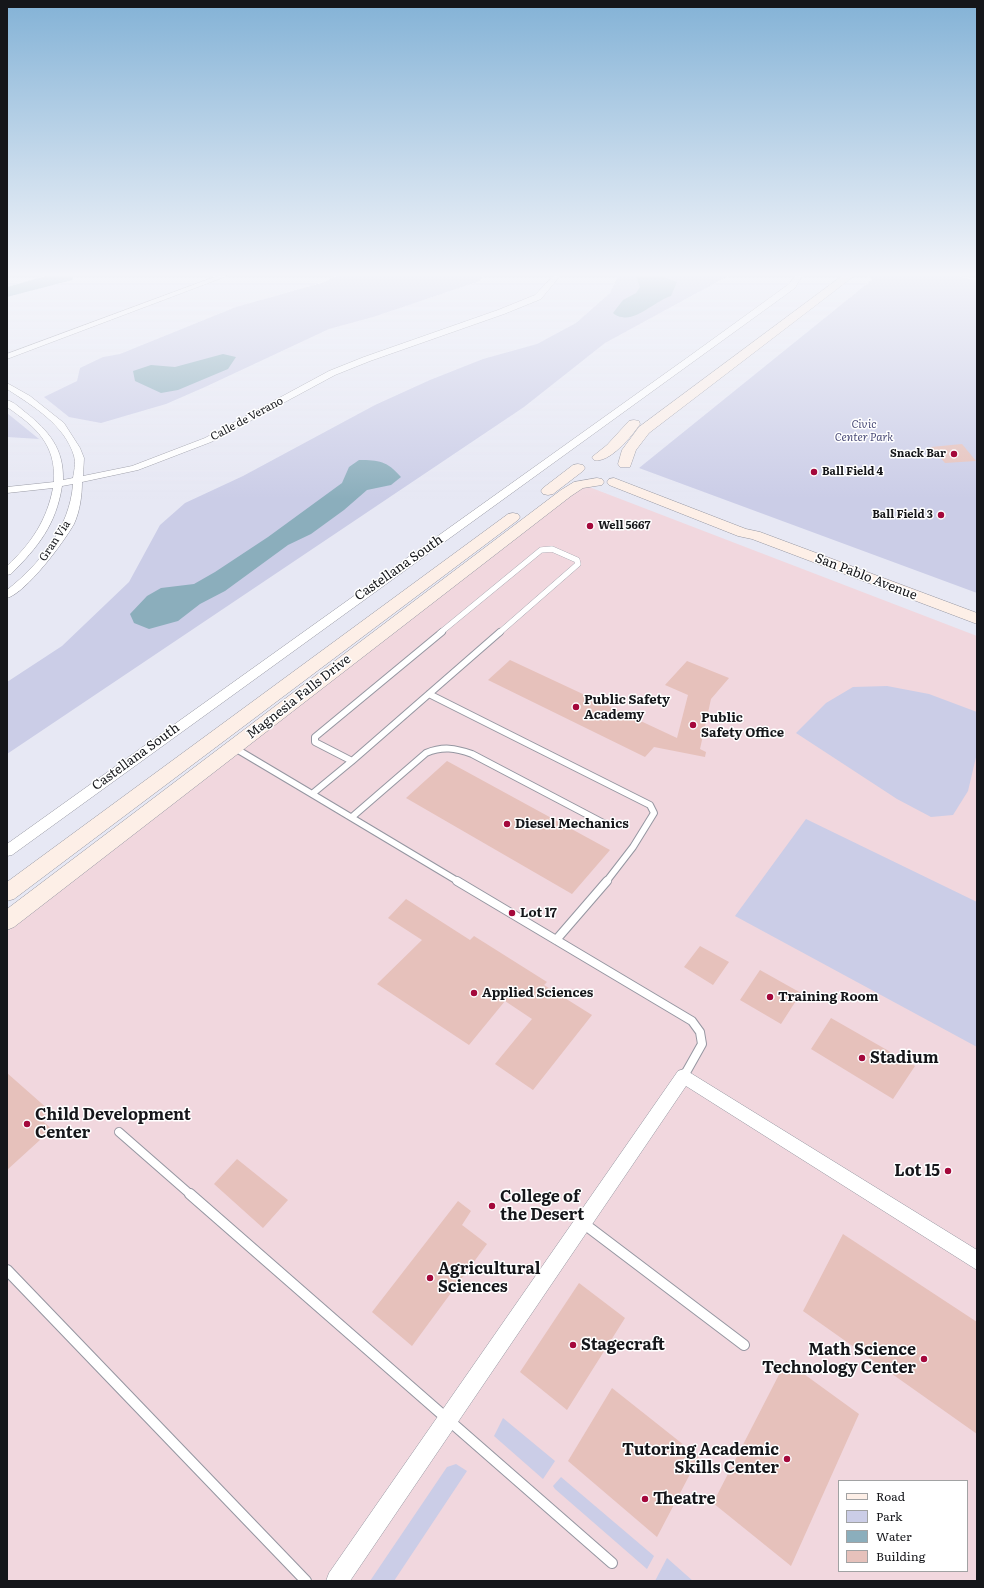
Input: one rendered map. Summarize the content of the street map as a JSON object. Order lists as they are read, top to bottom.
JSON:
{
  "streets": {
    "street": [
      "Calle de Verano",
      "Gran Via",
      "Castellana South",
      "San Pablo Avenue",
      "Magnesia Falls Drive"
    ]
  },
  "crossings": [
    ["Calle de Verano", "Gran Via"],
    ["San Pablo Avenue", "Magnesia Falls Drive"]
  ],
  "parks": ["Civic Center Park"],
  "places": [
    "Snack Bar",
    "Ball Field 4",
    "Ball Field 3",
    "Well 5667",
    "Public Safety Academy",
    "Public Safety Office",
    "Diesel Mechanics",
    "Lot 17",
    "Applied Sciences",
    "Training Room",
    "Stadium",
    "Child Development Center",
    "Lot 15",
    "College of the Desert",
    "Agricultural Sciences",
    "Stagecraft",
    "Math Science Technology Center",
    "Tutoring Academic Skills Center",
    "Theatre"
  ],
  "legend": [
    "Road",
    "Park",
    "Water",
    "Building"
  ]
}
